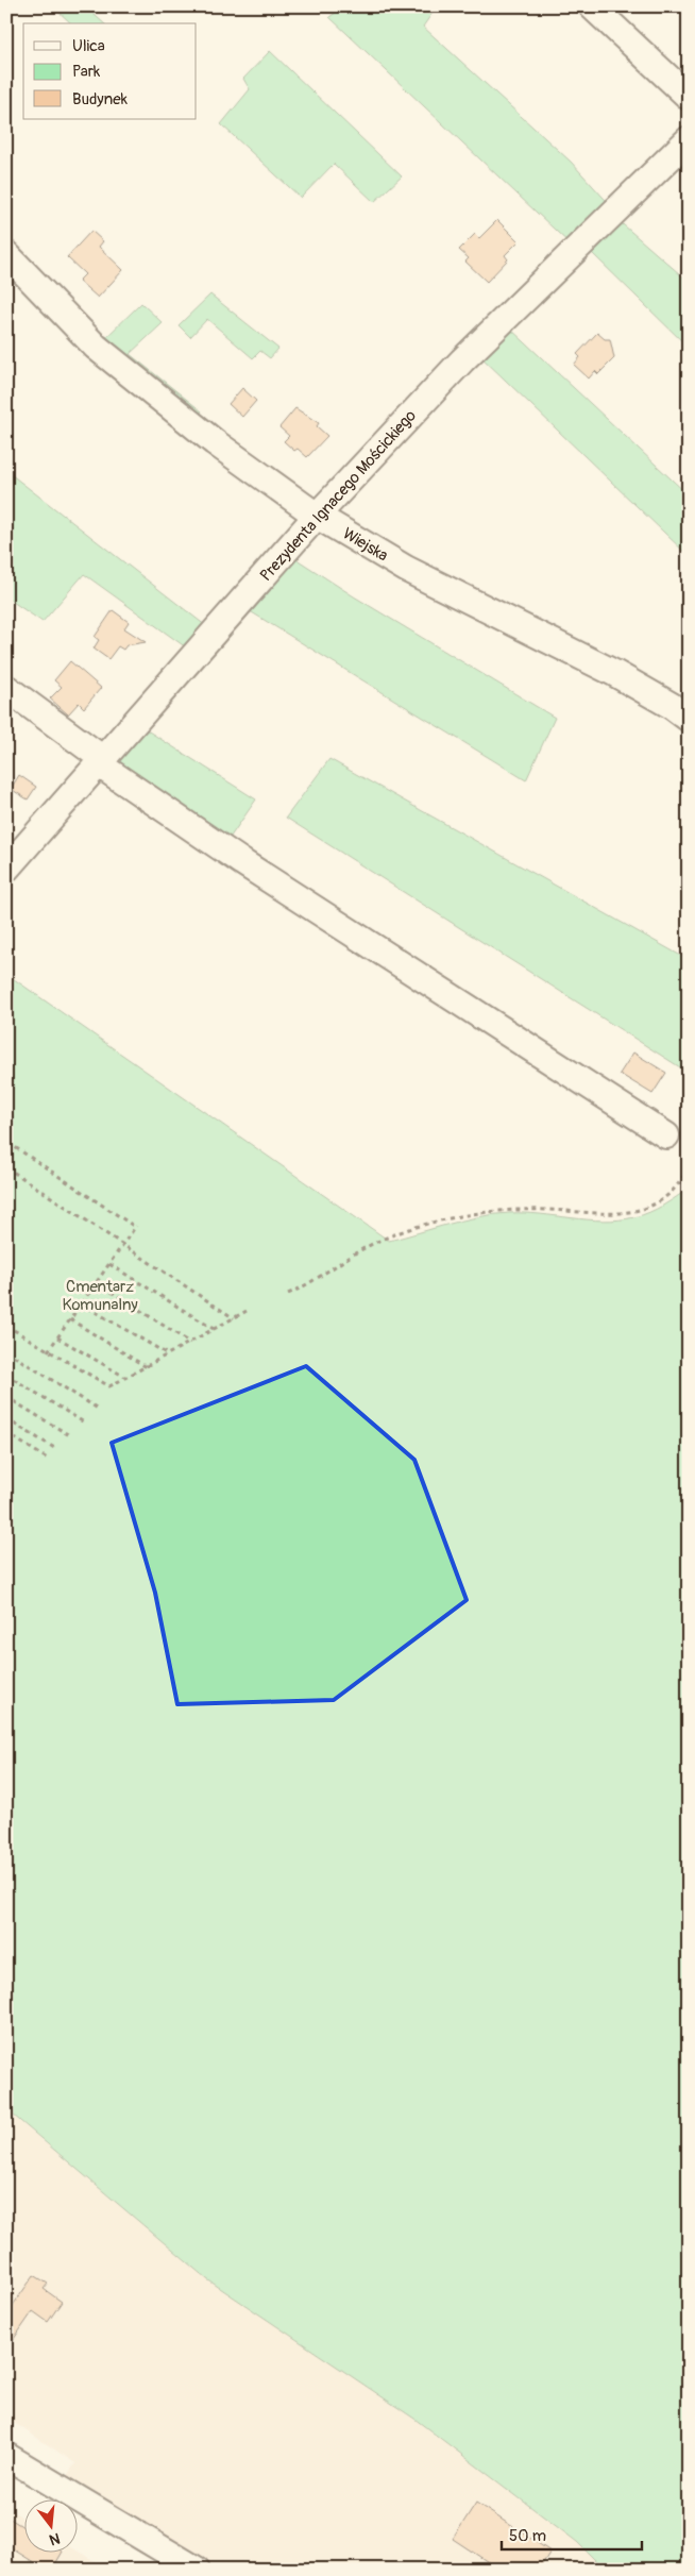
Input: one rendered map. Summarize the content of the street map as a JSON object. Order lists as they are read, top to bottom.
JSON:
{
  "streets": {
    "street": ["Prezydenta Ignacego Mościckiego", "Wiejska"]
  },
  "crossings": [
    ["Prezydenta Ignacego Mościckiego", "Wiejska"]
  ],
  "parks": ["Cmentarz Komunalny"],
  "legend": ["Ulica", "Park", "Budynek"],
  "scale_bar": "50 m",
  "north": "bottom"
}
